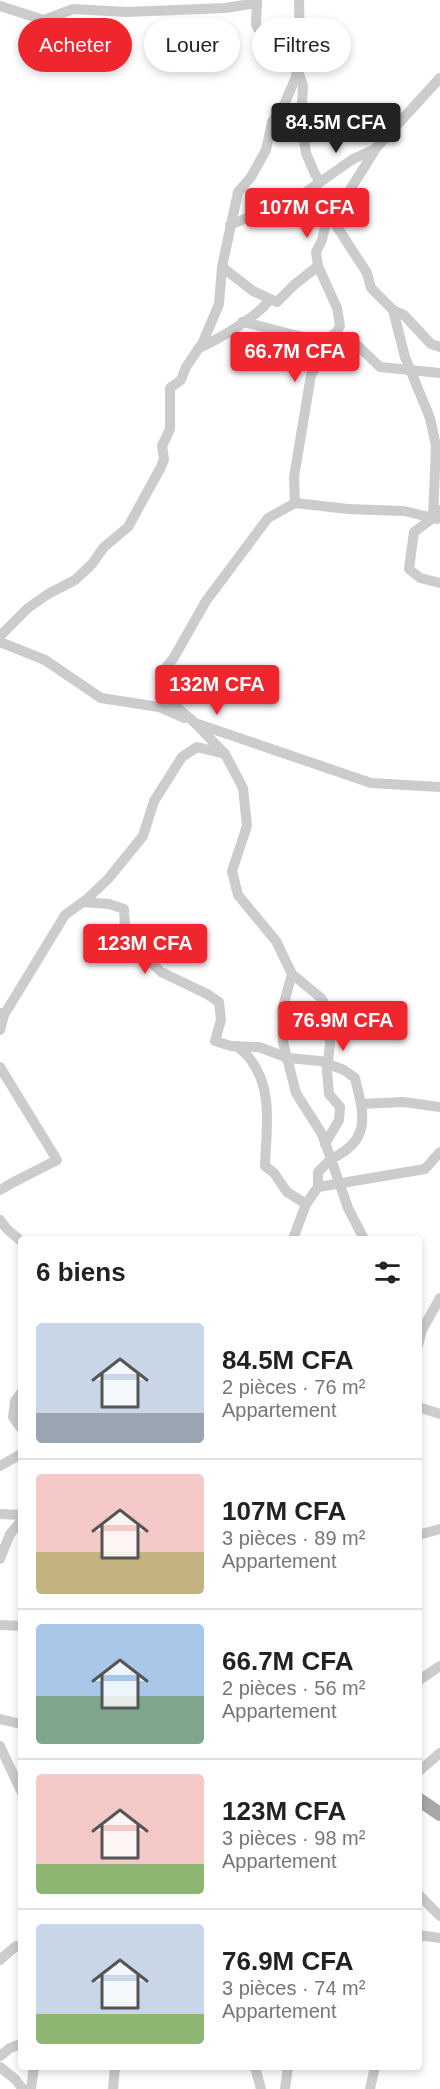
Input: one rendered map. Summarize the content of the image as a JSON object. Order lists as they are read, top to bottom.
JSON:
{
  "page": {
    "chip": ["Acheter", "Louer", "Filtres"],
    "price": [
      "84.5M CFA",
      "107M CFA",
      "66.7M CFA",
      "132M CFA",
      "123M CFA",
      "76.9M CFA"
    ],
    "heading": "6 biens",
    "list": [
      {
        "name": "84.5M CFA",
        "note": "2 pièces · 76 m² · Appartement"
      },
      {
        "name": "107M CFA",
        "note": "3 pièces · 89 m² · Appartement"
      },
      {
        "name": "66.7M CFA",
        "note": "2 pièces · 56 m² · Appartement"
      },
      {
        "name": "123M CFA",
        "note": "3 pièces · 98 m² · Appartement"
      },
      {
        "name": "76.9M CFA",
        "note": "3 pièces · 74 m² · Appartement"
      }
    ]
  }
}
